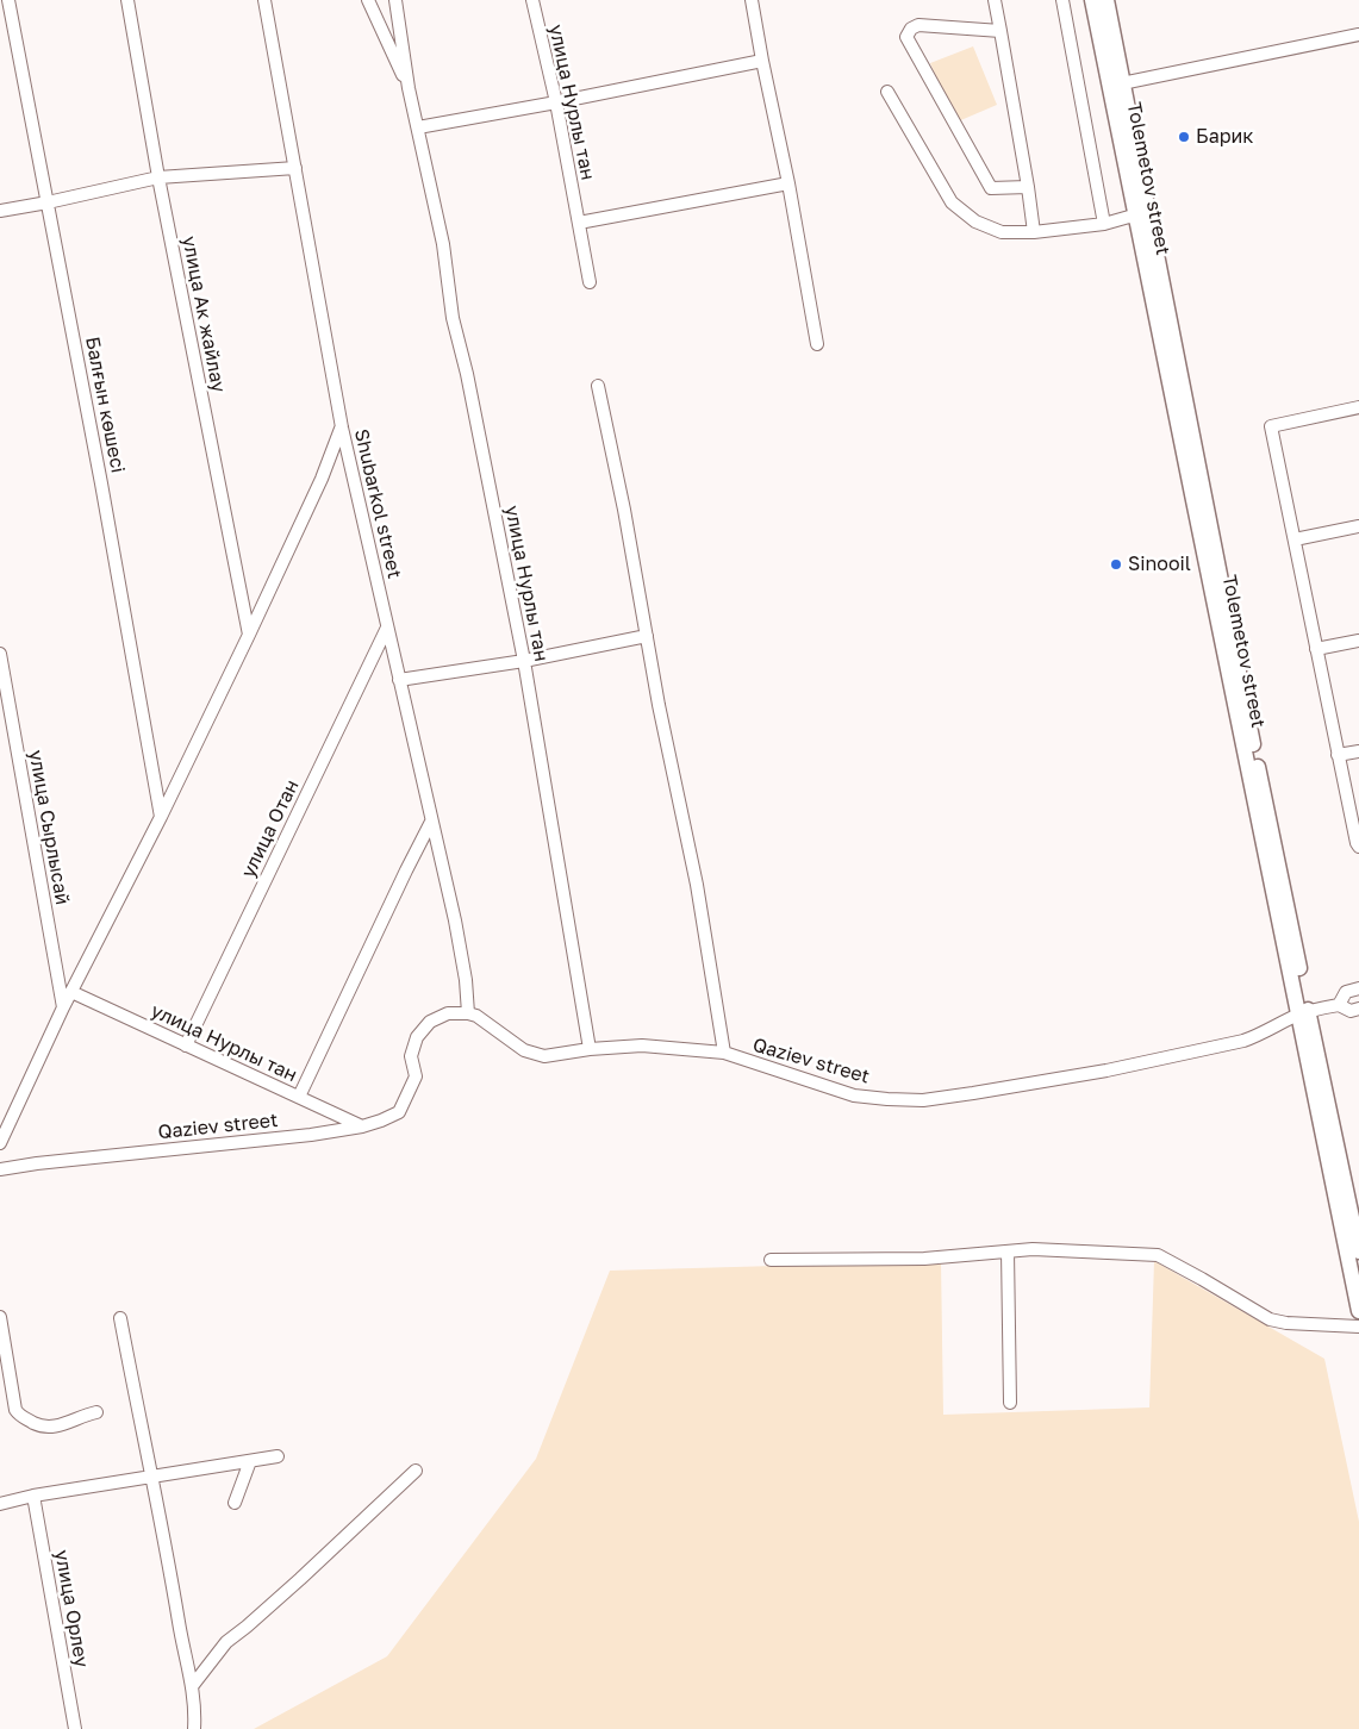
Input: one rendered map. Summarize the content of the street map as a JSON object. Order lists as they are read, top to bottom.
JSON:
{
  "streets": {
    "main road": ["Tolemetov street"],
    "street": [
      "улица Нурлы тан",
      "улица Ак жайлау",
      "Балғын көшесі",
      "Shubarkol street",
      "улица Сырлысай",
      "улица Отан",
      "Qaziev street",
      "улица Орлеу"
    ]
  },
  "crossings": [
    ["улица Нурлы тан", "улица Отан"],
    ["улица Нурлы тан", "Qaziev street"],
    ["Tolemetov street", "Qaziev street"],
    ["Shubarkol street", "улица Отан"],
    ["Shubarkol street", "Qaziev street"]
  ],
  "places": ["Барик", "Sinooil"]
}
